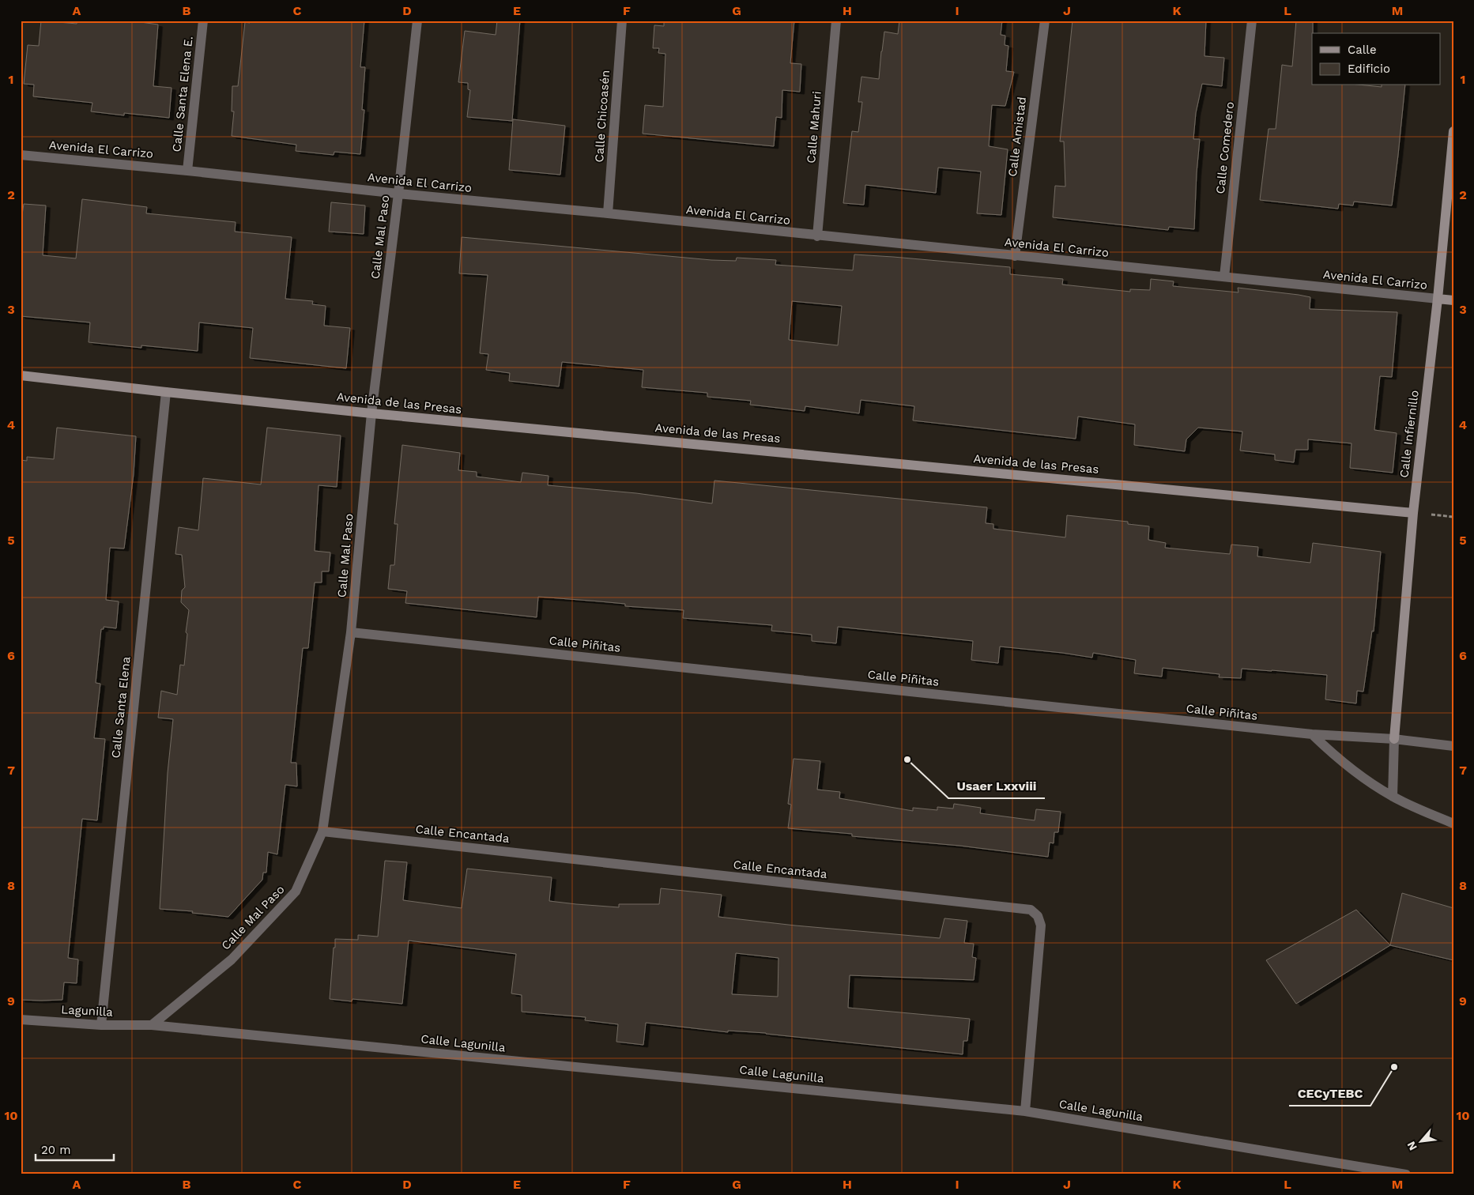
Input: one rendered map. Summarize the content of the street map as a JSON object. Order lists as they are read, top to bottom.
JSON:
{
  "streets": {
    "street": [
      "Calle Santa Elena E.",
      "Calle Chicoasén",
      "Calle Mahuri",
      "Calle Amistad",
      "Calle Comedero",
      "Avenida El Carrizo",
      "Calle Mal Paso",
      "Avenida de las Presas",
      "Calle Infiernillo",
      "Calle Piñitas",
      "Calle Santa Elena",
      "Calle Encantada",
      "Lagunilla",
      "Calle Lagunilla"
    ]
  },
  "crossings": [
    ["Calle Santa Elena E.", "Avenida El Carrizo"],
    ["Calle Chicoasén", "Avenida El Carrizo"],
    ["Calle Mahuri", "Avenida El Carrizo"],
    ["Calle Amistad", "Avenida El Carrizo"],
    ["Calle Comedero", "Avenida El Carrizo"],
    ["Avenida El Carrizo", "Calle Mal Paso"],
    ["Avenida El Carrizo", "Calle Infiernillo"],
    ["Calle Mal Paso", "Avenida de las Presas"],
    ["Calle Mal Paso", "Calle Piñitas"],
    ["Calle Mal Paso", "Calle Encantada"],
    ["Calle Mal Paso", "Lagunilla"],
    ["Calle Mal Paso", "Calle Lagunilla"],
    ["Avenida de las Presas", "Calle Infiernillo"],
    ["Avenida de las Presas", "Calle Santa Elena"],
    ["Calle Infiernillo", "Calle Piñitas"],
    ["Calle Santa Elena", "Lagunilla"],
    ["Calle Encantada", "Calle Lagunilla"],
    ["Lagunilla", "Calle Lagunilla"]
  ],
  "places": ["Usaer Lxxviii", "CECyTEBC"],
  "legend": ["Calle", "Edificio"],
  "scale_bar": "20 m",
  "north": "bottom left",
  "grid": {
    "columns": [
      "A",
      "B",
      "C",
      "D",
      "E",
      "F",
      "G",
      "H",
      "I",
      "J",
      "K",
      "L",
      "M"
    ],
    "rows": [
      "1",
      "2",
      "3",
      "4",
      "5",
      "6",
      "7",
      "8",
      "9",
      "10"
    ]
  }
}
